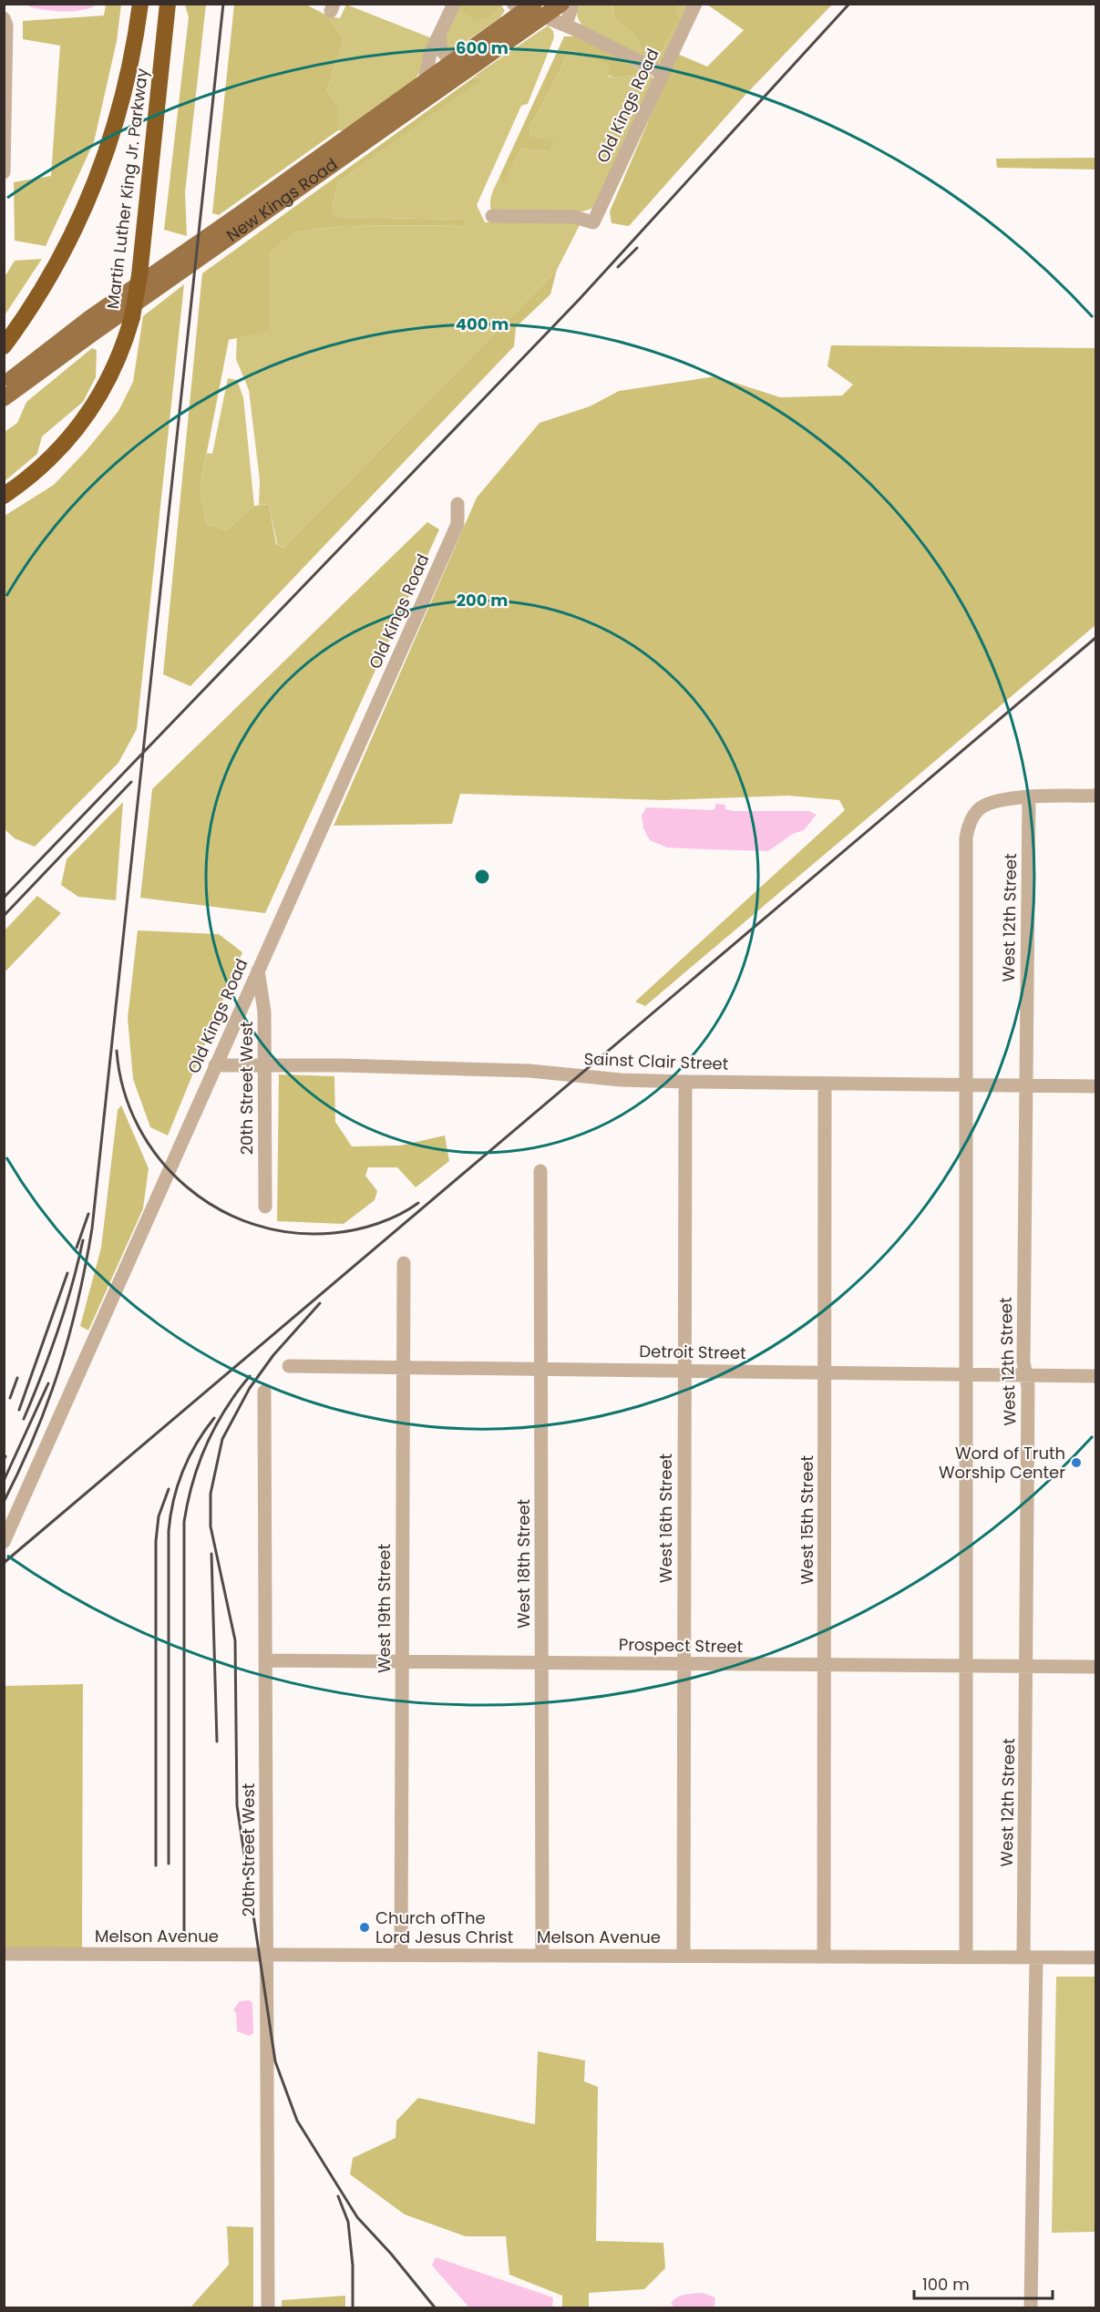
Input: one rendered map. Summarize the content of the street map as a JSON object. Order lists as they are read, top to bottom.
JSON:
{
  "streets": {
    "highway": ["Martin Luther King Jr. Parkway"],
    "main road": ["New Kings Road"],
    "street": [
      "Old Kings Road",
      "West 12th Street",
      "Sainst Clair Street",
      "20th Street West",
      "Detroit Street",
      "West 16th Street",
      "West 15th Street",
      "West 18th Street",
      "West 19th Street",
      "Prospect Street",
      "Melson Avenue"
    ]
  },
  "crossings": [
    ["Old Kings Road", "Sainst Clair Street"],
    ["Old Kings Road", "20th Street West"],
    ["Martin Luther King Jr. Parkway", "New Kings Road"],
    ["West 12th Street", "Sainst Clair Street"],
    ["West 12th Street", "Detroit Street"],
    ["West 12th Street", "Prospect Street"],
    ["West 12th Street", "Melson Avenue"],
    ["Sainst Clair Street", "20th Street West"],
    ["Sainst Clair Street", "West 16th Street"],
    ["Sainst Clair Street", "West 15th Street"],
    ["20th Street West", "Prospect Street"],
    ["20th Street West", "Melson Avenue"],
    ["Detroit Street", "West 16th Street"],
    ["Detroit Street", "West 15th Street"],
    ["Detroit Street", "West 18th Street"],
    ["Detroit Street", "West 19th Street"],
    ["West 16th Street", "Prospect Street"],
    ["West 16th Street", "Melson Avenue"],
    ["West 15th Street", "Prospect Street"],
    ["West 15th Street", "Melson Avenue"],
    ["West 18th Street", "Prospect Street"],
    ["West 18th Street", "Melson Avenue"],
    ["West 19th Street", "Prospect Street"],
    ["West 19th Street", "Melson Avenue"]
  ],
  "places": ["Word of Truth Worship Center", "Church ofThe Lord Jesus Christ"],
  "scale_bar": "100 m",
  "rings": ["600 m", "400 m", "200 m"]
}
